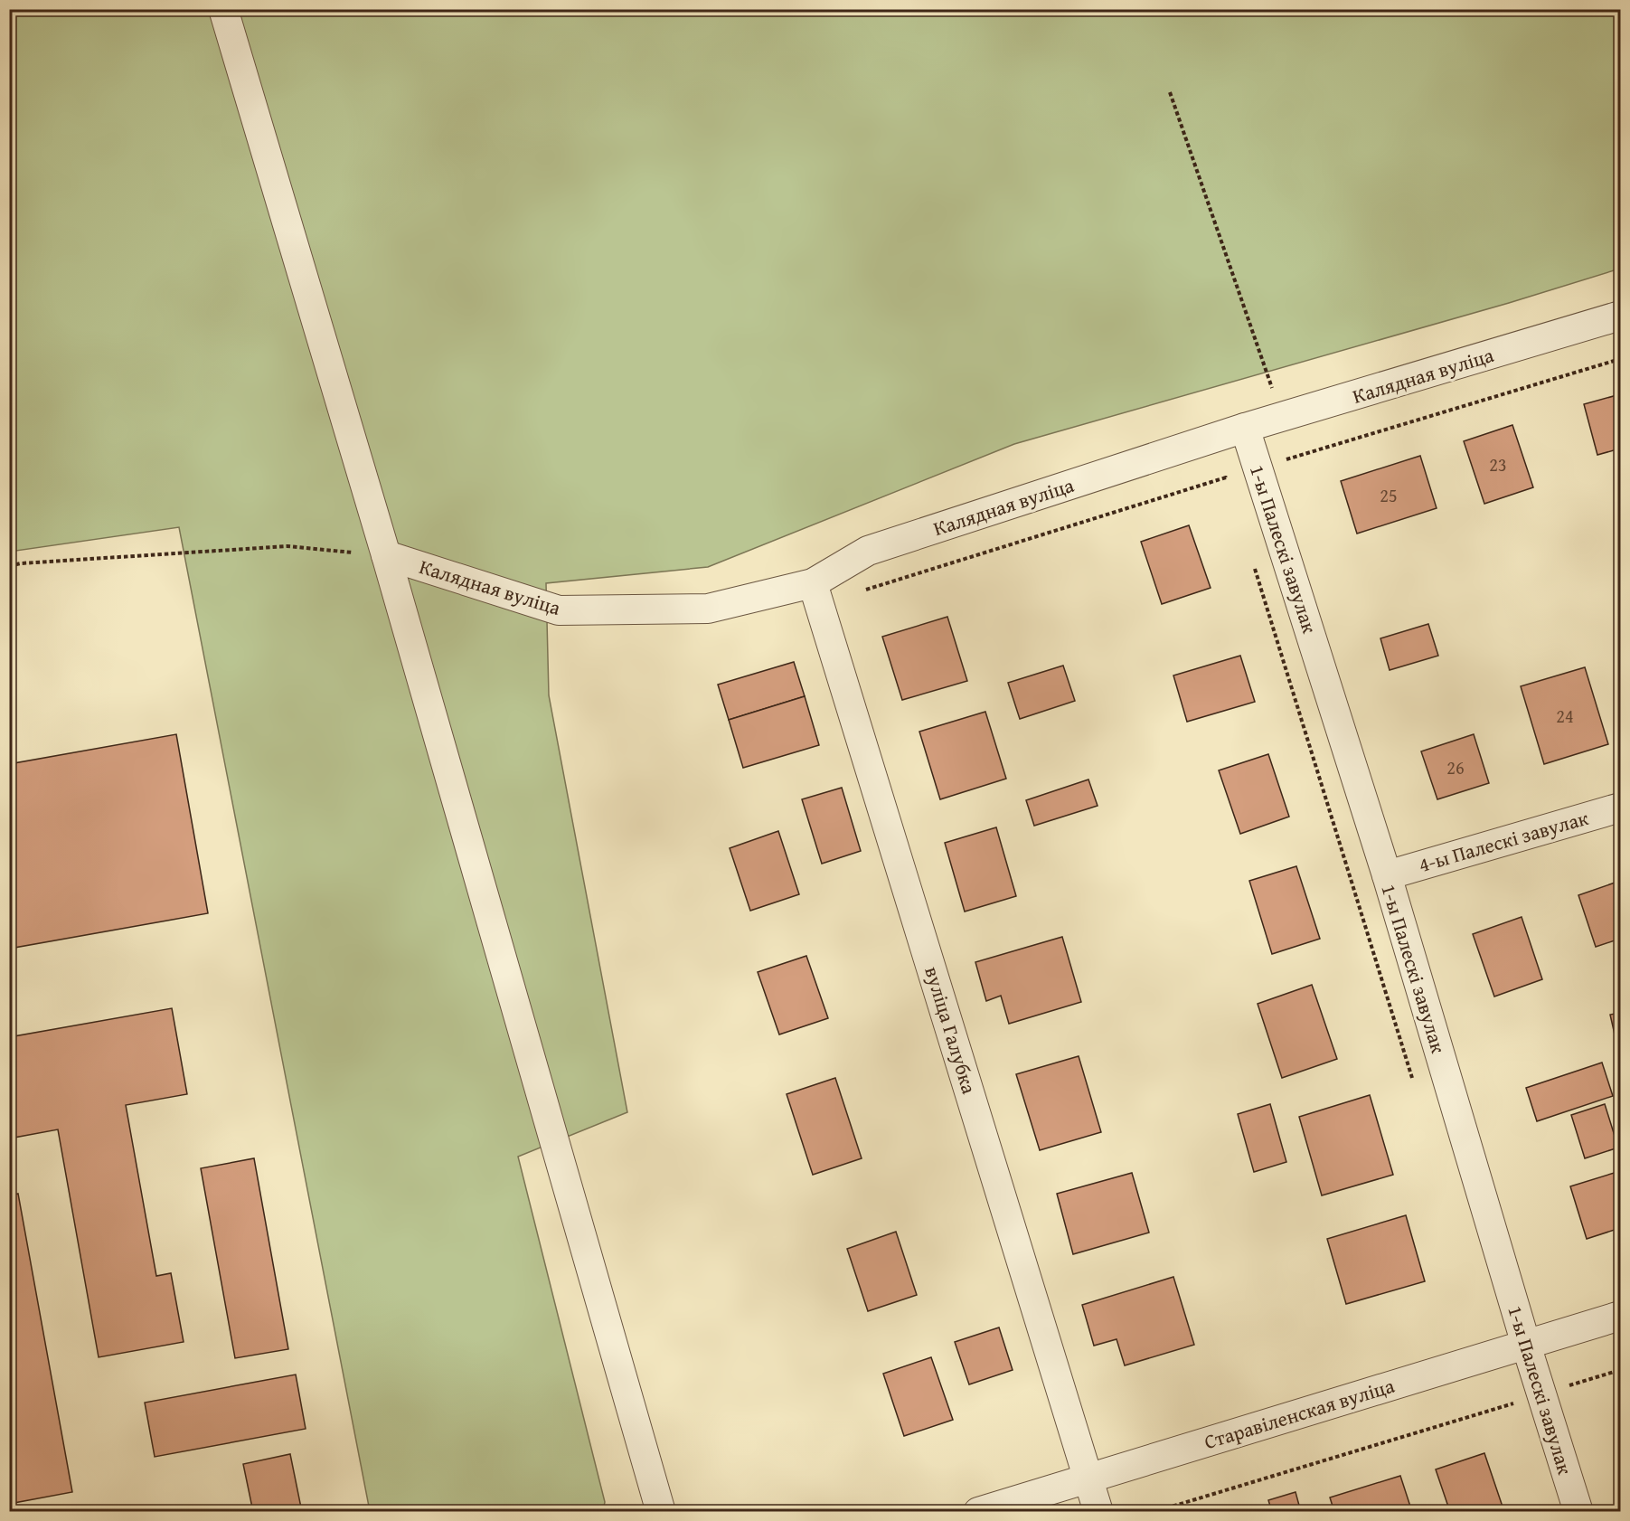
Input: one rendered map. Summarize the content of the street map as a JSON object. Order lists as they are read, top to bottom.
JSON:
{
  "streets": {
    "street": [
      "Калядная вуліца",
      "1-ы Палескі завулак",
      "4-ы Палескі завулак",
      "вуліца Галубка",
      "Старавіленская вуліца"
    ]
  },
  "crossings": [
    ["Калядная вуліца", "1-ы Палескі завулак"],
    ["Калядная вуліца", "вуліца Галубка"],
    ["1-ы Палескі завулак", "4-ы Палескі завулак"],
    ["1-ы Палескі завулак", "Старавіленская вуліца"],
    ["вуліца Галубка", "Старавіленская вуліца"]
  ],
  "house_numbers": [
    "23",
    "25",
    "24",
    "26"
  ]
}
